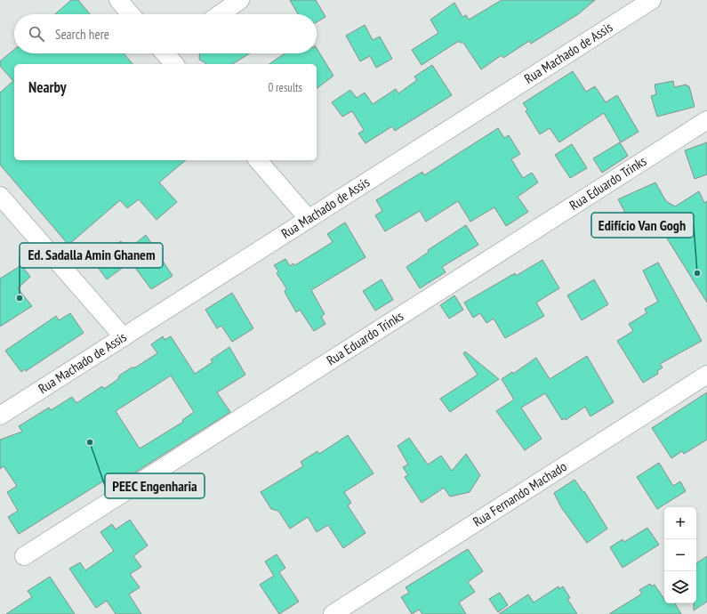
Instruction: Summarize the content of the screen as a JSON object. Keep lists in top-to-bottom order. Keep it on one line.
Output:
{"streets":{"street":["Rua Machado de Assis","Rua Eduardo Trinks","Rua Fernando Machado"]},"places":["Edifício Van Gogh","Ed. Sadalla Amin Ghanem","PEEC Engenharia"],"page":{"search":"Search here","heading":["Nearby","0 results"],"map_buttons":["+","−"]}}
